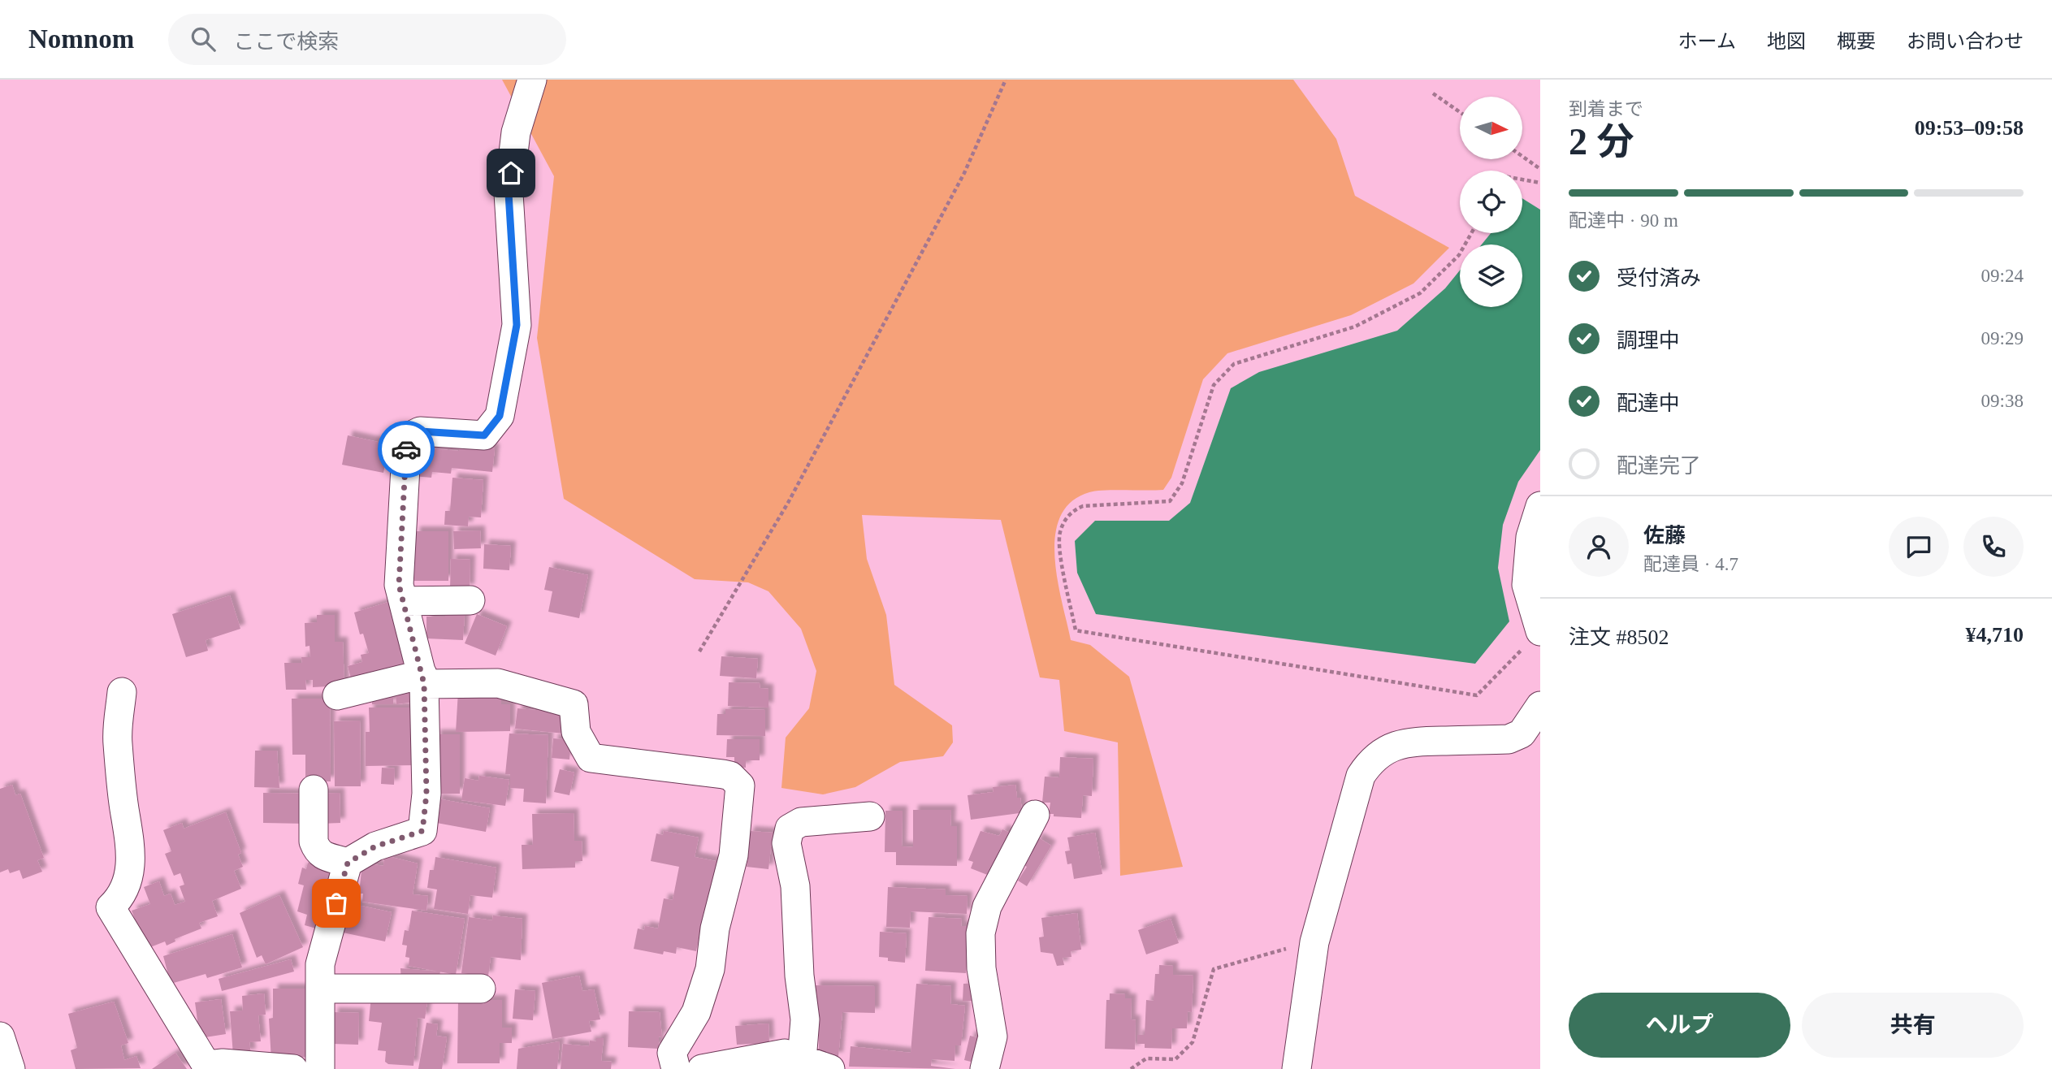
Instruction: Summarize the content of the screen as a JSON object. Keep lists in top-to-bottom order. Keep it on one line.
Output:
{"north":"right","page":{"header":"Nomnom","search":"ここで検索","nav":["ホーム","地図","概要","お問い合わせ"],"heading":["2 分","到着まで","09:53–09:58"],"panel":["佐藤","配達員 · 4.7","注文 #8502","¥4,710"],"bar":"配達中 · 90 m","list":[["受付済み","09:24"],["調理中","09:29"],["配達中","09:38"],"配達完了"],"buttons":["ヘルプ","共有"]}}
